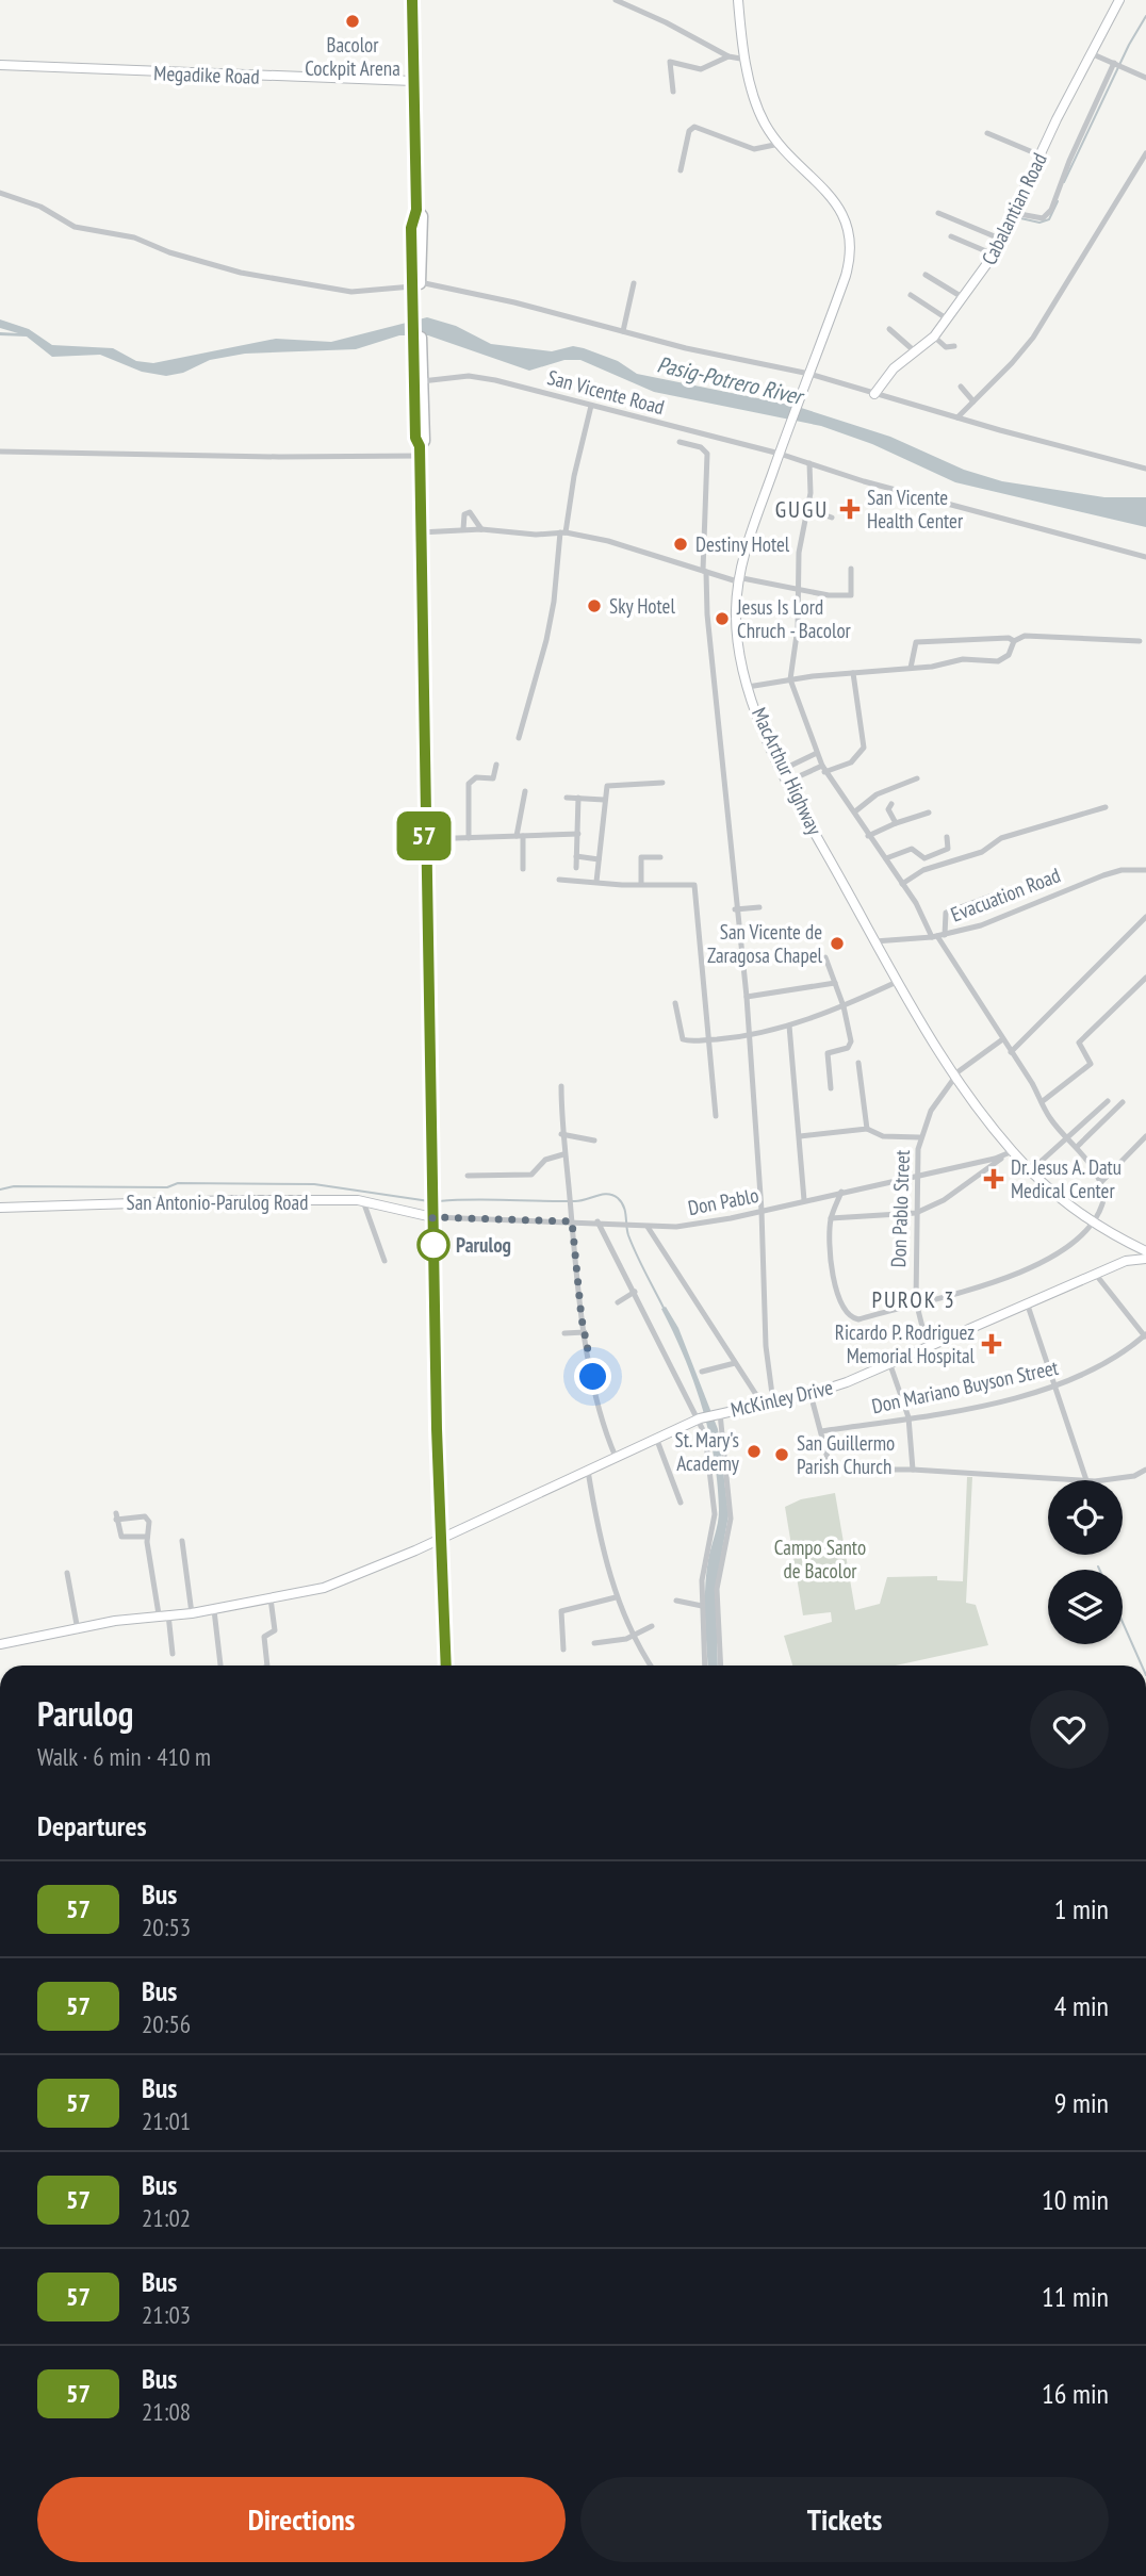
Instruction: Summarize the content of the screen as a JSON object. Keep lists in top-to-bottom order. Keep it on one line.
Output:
{"streets":{"main road":["Megadike Road","Cabalantian Road","MacArthur Highway","San Antonio-Parulog Road","McKinley Drive"],"street":["San Vicente Road","Evacuation Road","Don Pablo","Don Pablo Street","Don Mariano Buyson Street"]},"crossings":[["San Vicente Road","MacArthur Highway"],["MacArthur Highway","Evacuation Road"],["MacArthur Highway","Don Pablo"],["MacArthur Highway","Don Pablo Street"],["Don Pablo","San Antonio-Parulog Road"],["Don Pablo","Don Pablo Street"],["Don Pablo Street","McKinley Drive"]],"districts":["GUGU","PUROK 3"],"water":["Pasig-Potrero River"],"parks":["Campo Santo de Bacolor"],"places":{"other":["Bacolor Cockpit Arena","Destiny Hotel","Sky Hotel","Jesus Is Lord Chruch - Bacolor","San Vicente de Zaragosa Chapel","Parulog","St. Mary's Academy","San Guillermo Parish Church"],"health":["San Vicente Health Center","Dr. Jesus A. Datu Medical Center","Ricardo P. Rodriguez Memorial Hospital"]},"lines":["bus line 57"],"page":{"on_map":"57","heading":[["Parulog","Walk · 6 min · 410 m"],"Departures"],"list":[{"mark":"57","name":"Bus","note":"20:53","value":"1 min"},{"mark":"57","name":"Bus","note":"20:56","value":"4 min"},{"mark":"57","name":"Bus","note":"21:01","value":"9 min"},{"mark":"57","name":"Bus","note":"21:02","value":"10 min"},{"mark":"57","name":"Bus","note":"21:03","value":"11 min"},{"mark":"57","name":"Bus","note":"21:08","value":"16 min"}],"buttons":["Directions","Tickets"]}}
